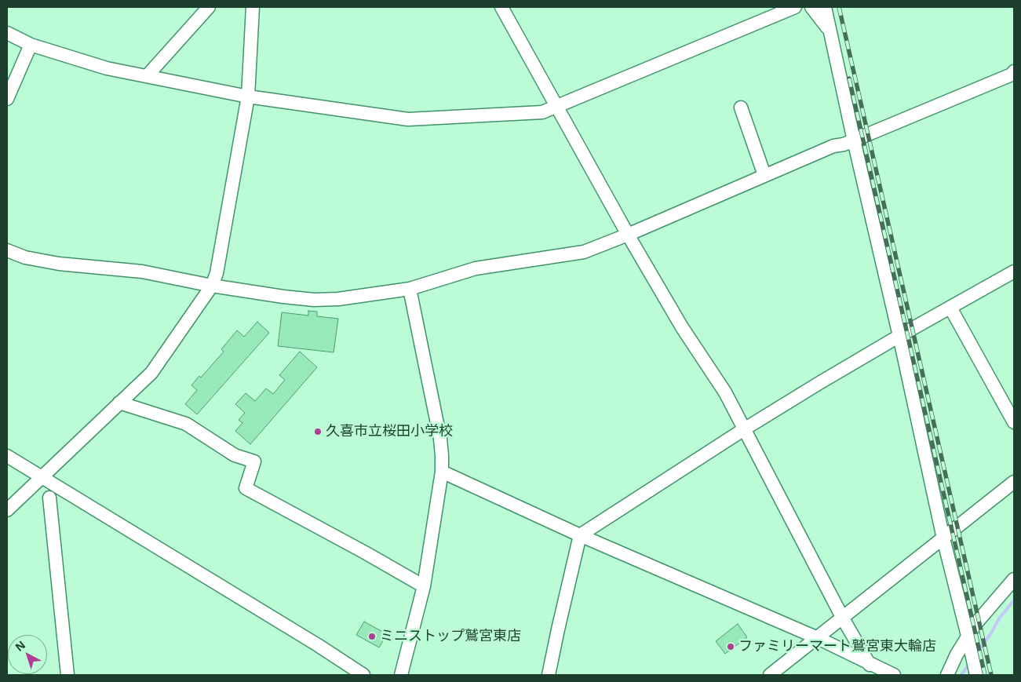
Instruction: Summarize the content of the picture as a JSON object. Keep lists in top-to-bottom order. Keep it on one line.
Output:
{"places":["久喜市立桜田小学校","ミニストップ鷲宮東店","ファミリーマート鷲宮東大輪店"],"north":"top left"}
